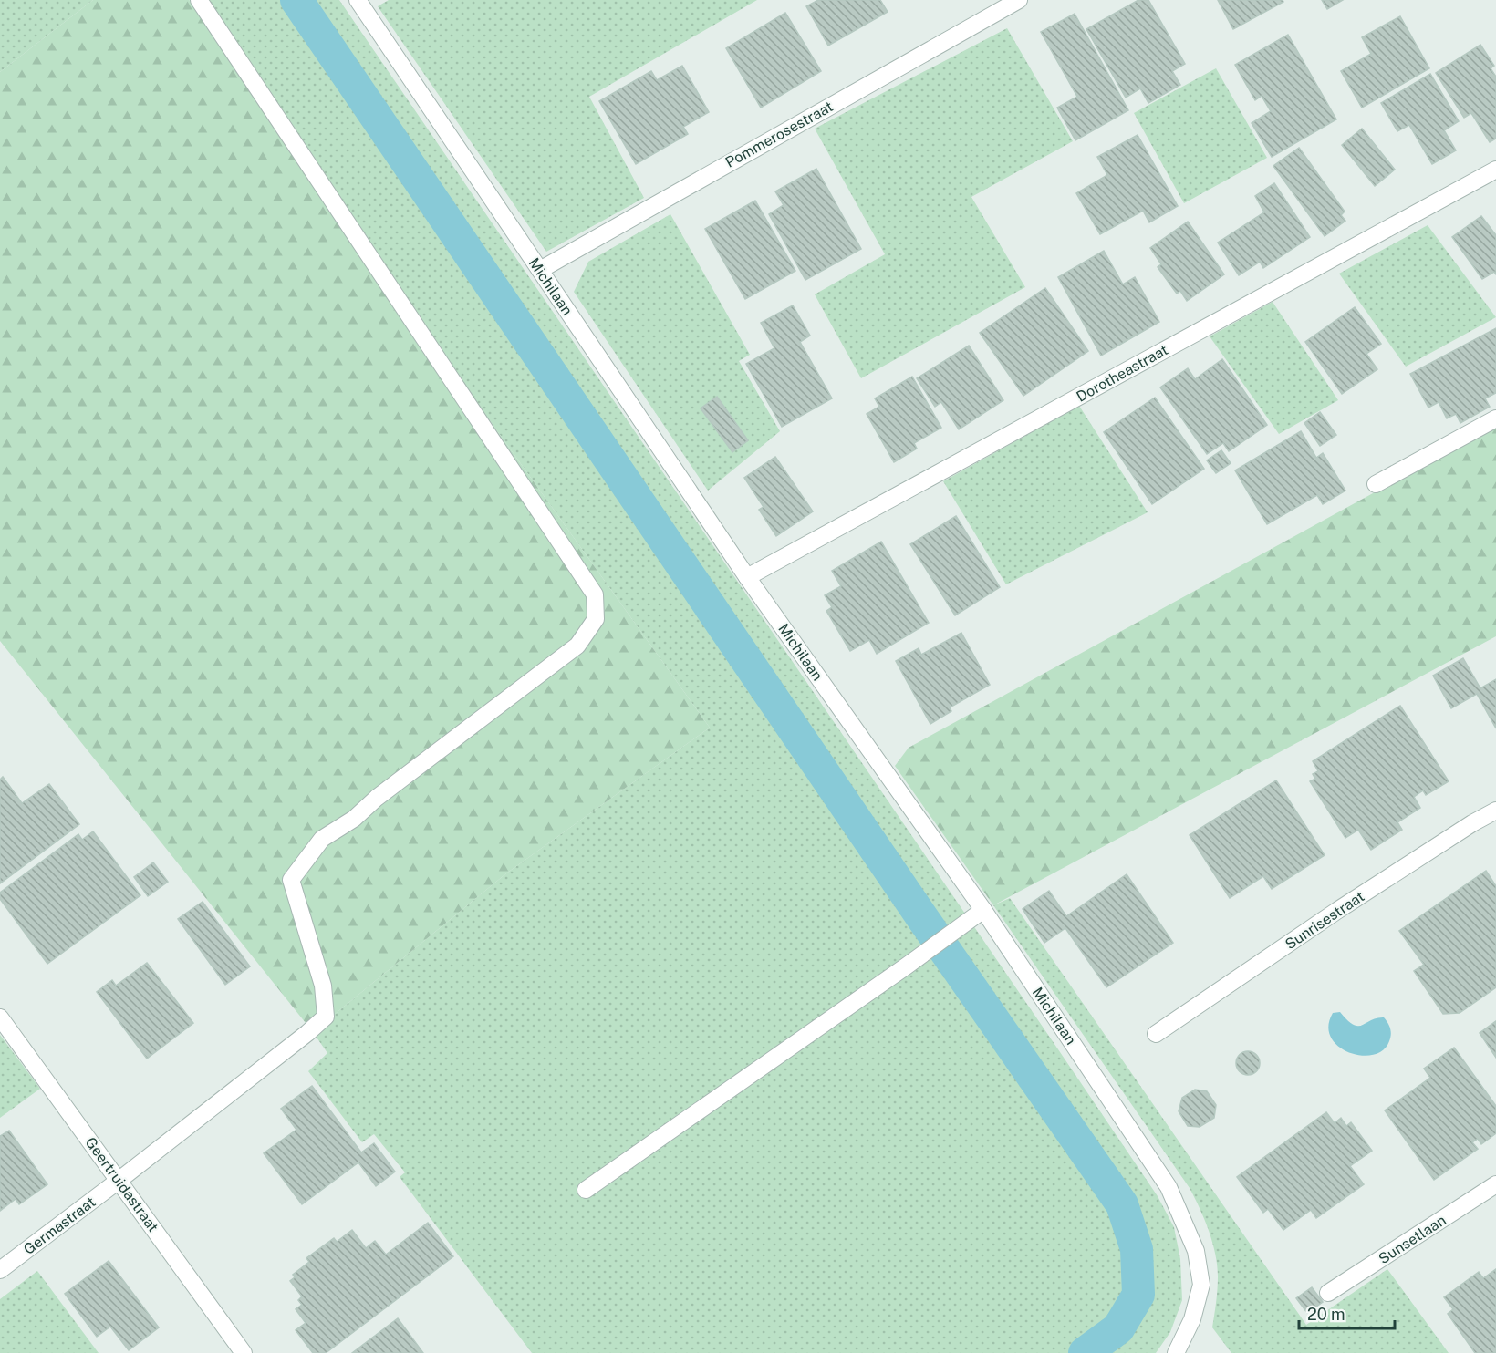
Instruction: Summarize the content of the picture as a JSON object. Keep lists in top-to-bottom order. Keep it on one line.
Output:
{"streets":{"street":["Pommerosestraat","Michilaan","Dorotheastraat","Sunrisestraat","Geertruidastraat","Germastraat","Sunsetlaan"]},"crossings":[["Pommerosestraat","Michilaan"],["Michilaan","Dorotheastraat"],["Geertruidastraat","Germastraat"]],"scale_bar":"20 m"}
